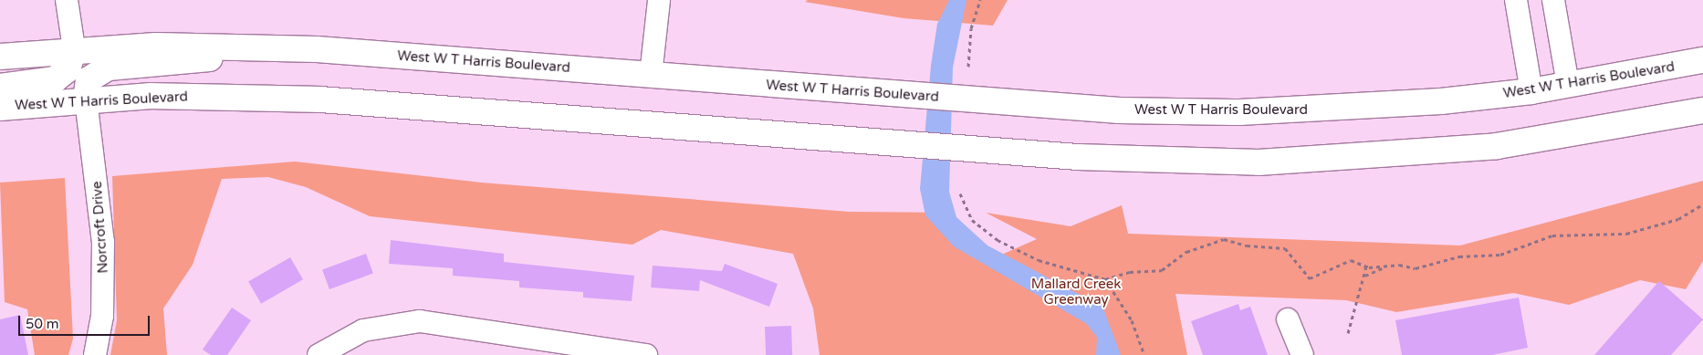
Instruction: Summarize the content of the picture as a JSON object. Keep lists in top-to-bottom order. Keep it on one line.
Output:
{"streets":{"main road":["West W T Harris Boulevard"],"street":["Norcroft Drive"]},"crossings":[["West W T Harris Boulevard","Norcroft Drive"]],"parks":["Mallard Creek Greenway"],"scale_bar":"50 m"}
